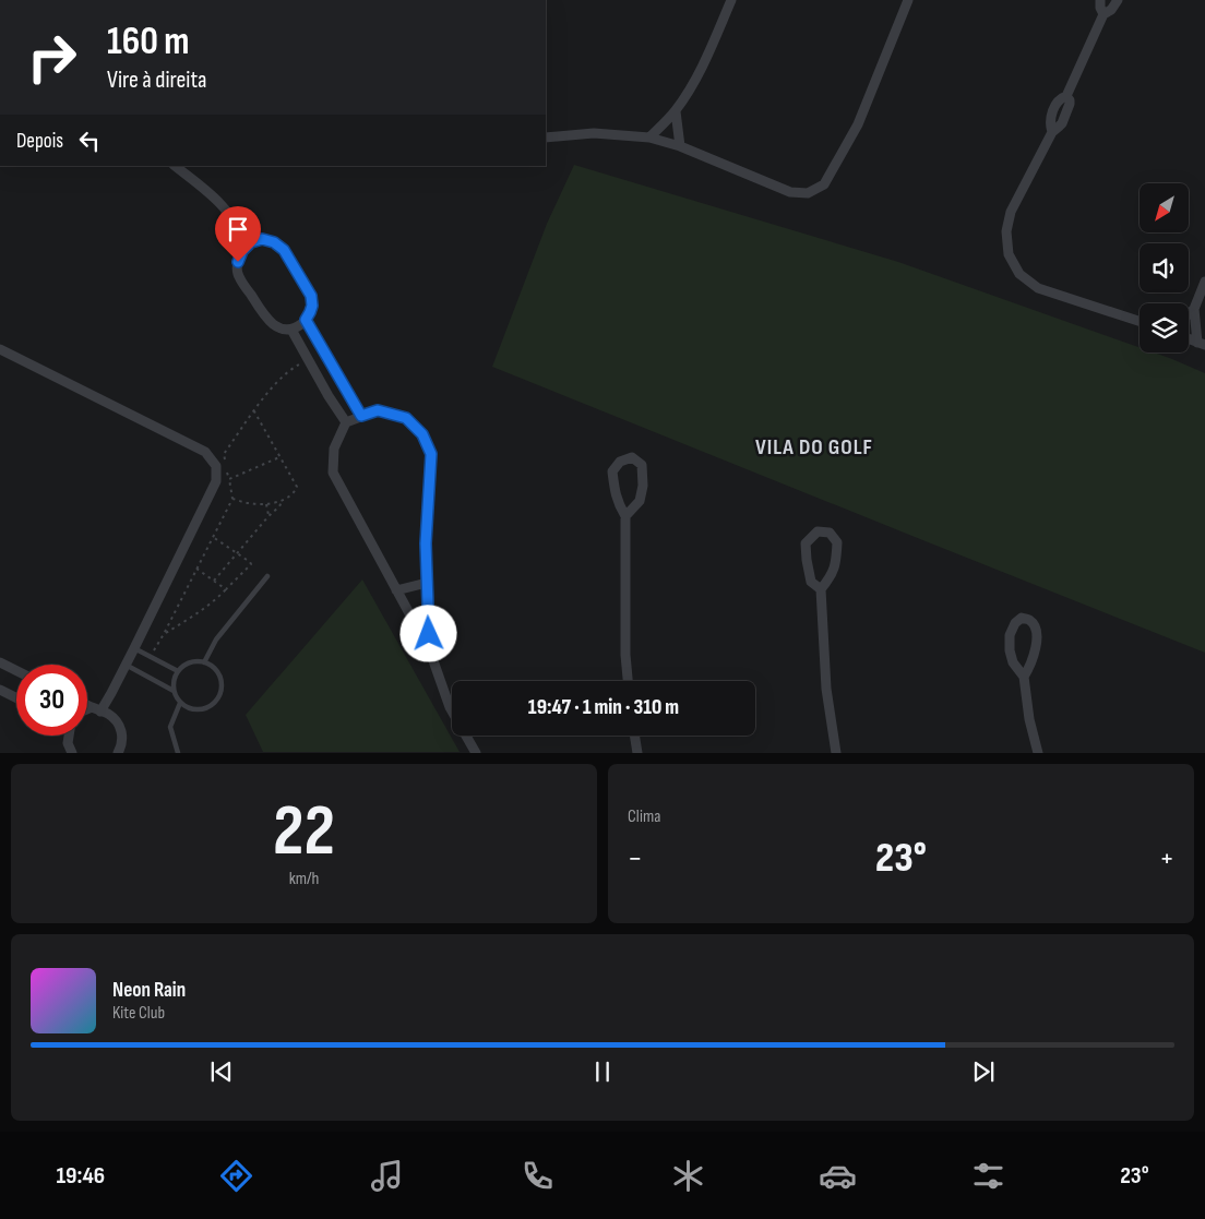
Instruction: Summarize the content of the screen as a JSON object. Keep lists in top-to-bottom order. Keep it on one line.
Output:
{"districts":["VILA DO GOLF"],"north":"bottom left","page":{"turn":["160 m","Vire à direita"],"then":"Depois","limit":"30","trip":"19:47 · 1 min · 310 m","tile":[["22","km/h"],"Clima"],"heat":["−","23°","+"],"song":["Neon Rain","Kite Club"],"tabs":["19:46","23°"]}}
